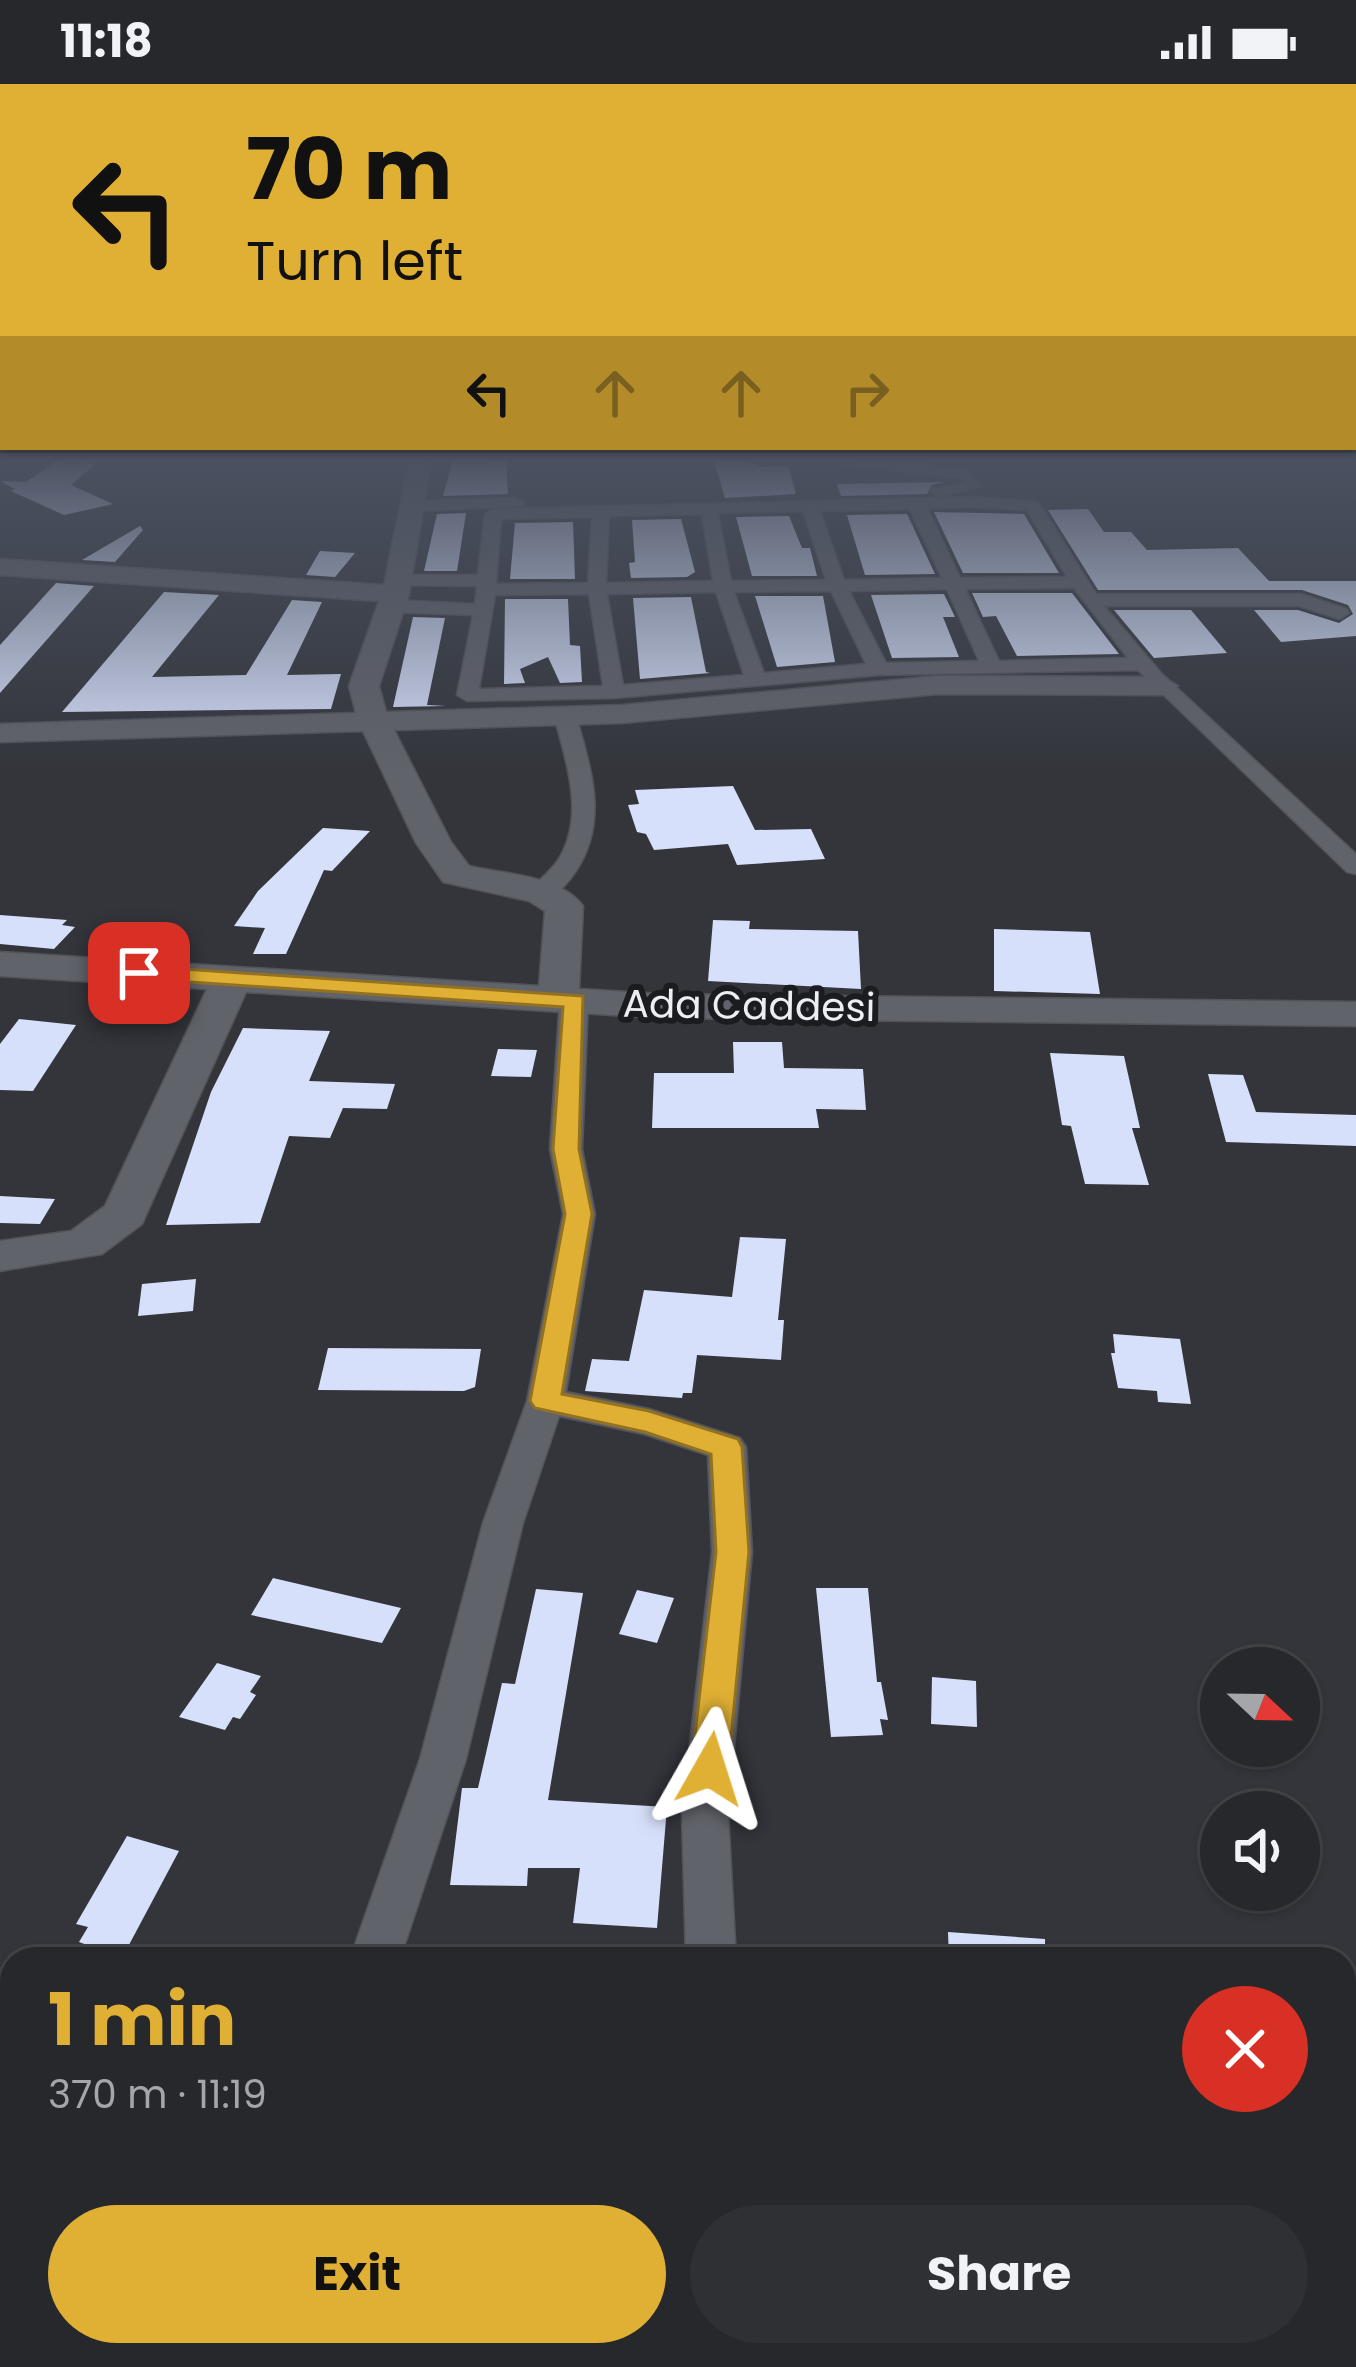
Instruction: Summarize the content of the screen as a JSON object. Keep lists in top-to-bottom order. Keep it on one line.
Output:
{"streets":{"main road":["Ada Caddesi"]},"north":"right","page":{"status":"11:18","turn":["70 m","Turn left"],"heading":["1 min","370 m · 11:19"],"buttons":["Exit","Share"]}}
